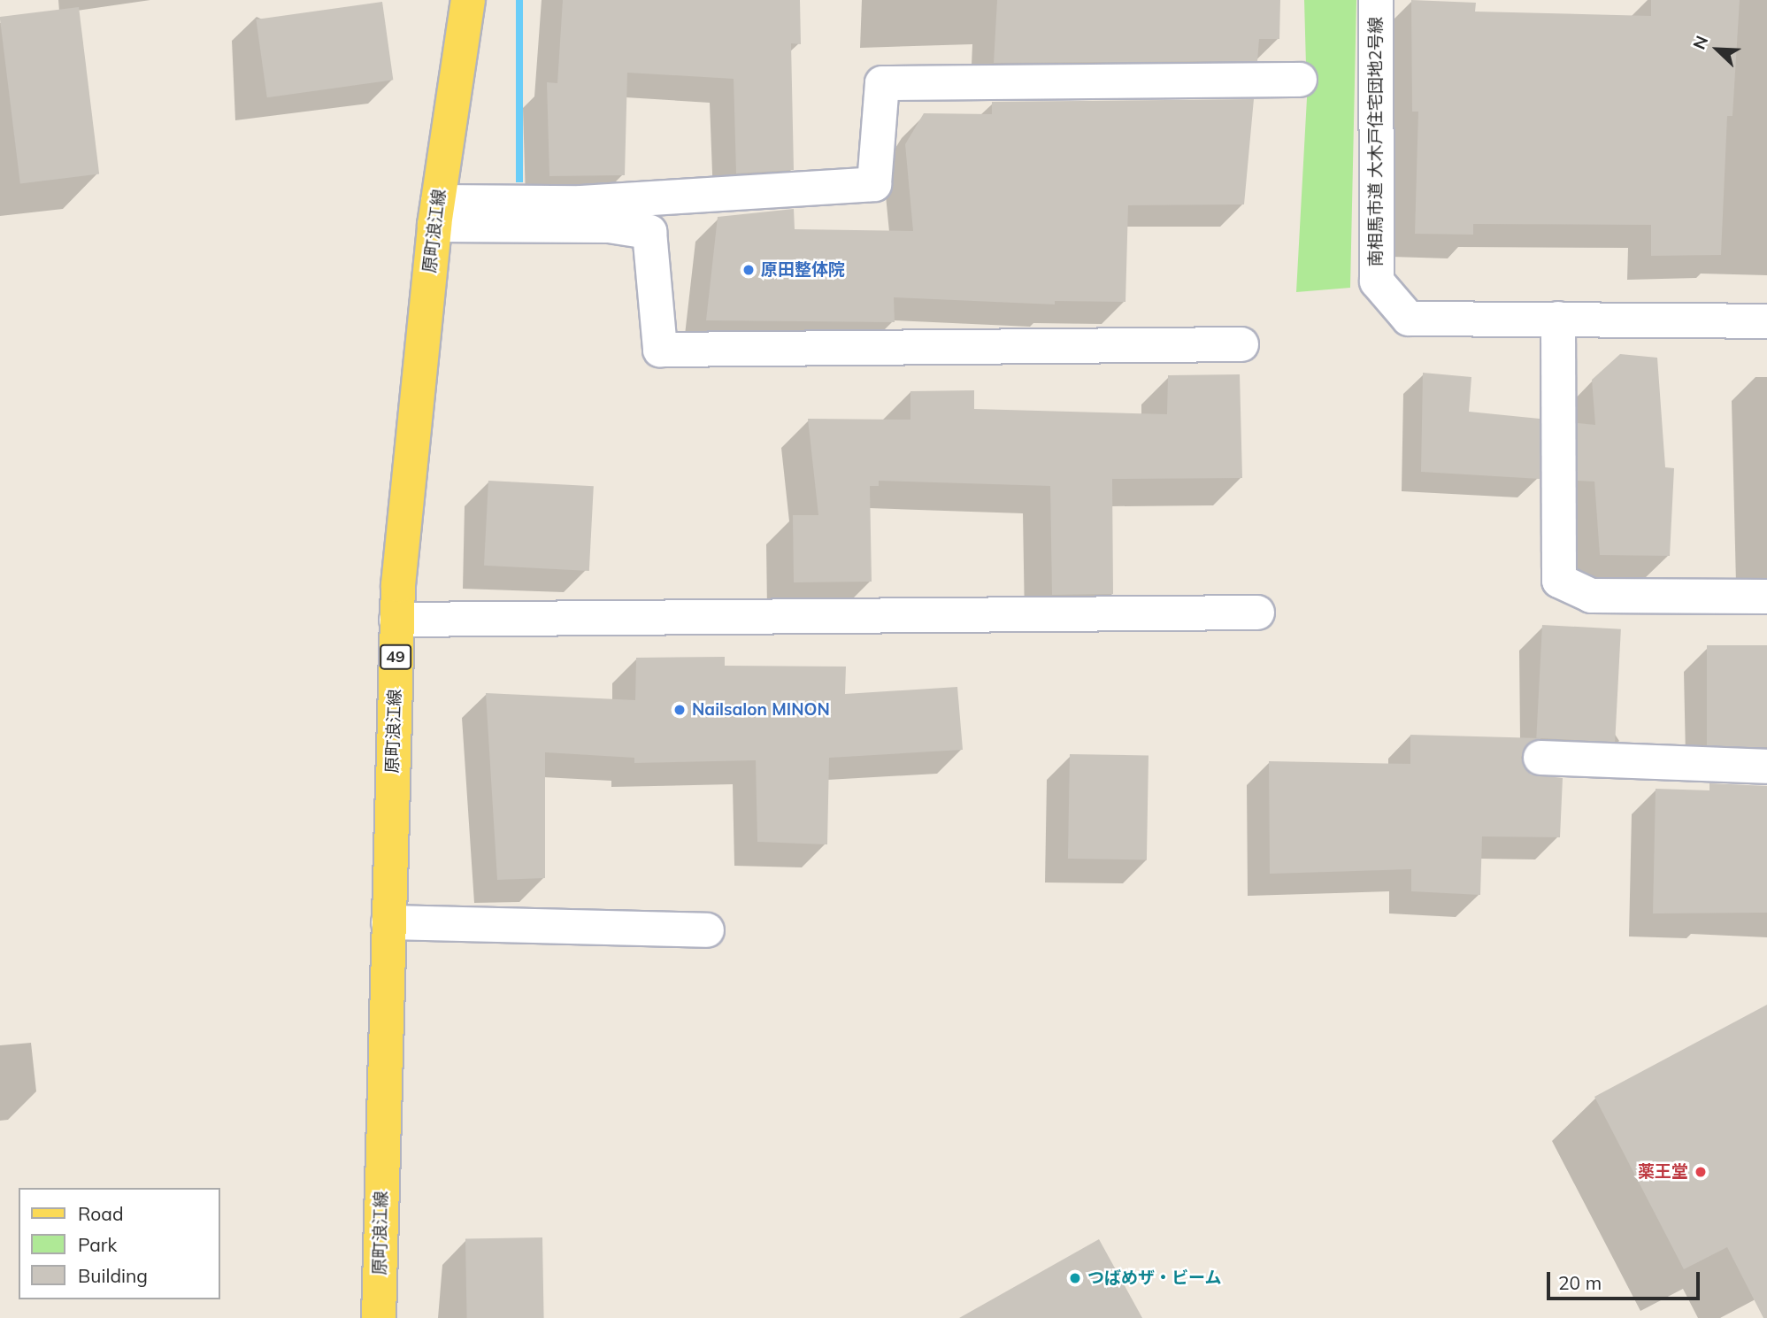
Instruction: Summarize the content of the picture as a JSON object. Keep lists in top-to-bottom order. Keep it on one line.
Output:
{"streets":{"main road":["原町浪江線","49"],"street":["南相馬市道 大木戸住宅団地2号線"]},"places":["原田整体院","Nailsalon MINON","薬王堂","つばめザ・ビーム"],"legend":["Road","Park","Building"],"scale_bar":"20 m","north":"top left"}
